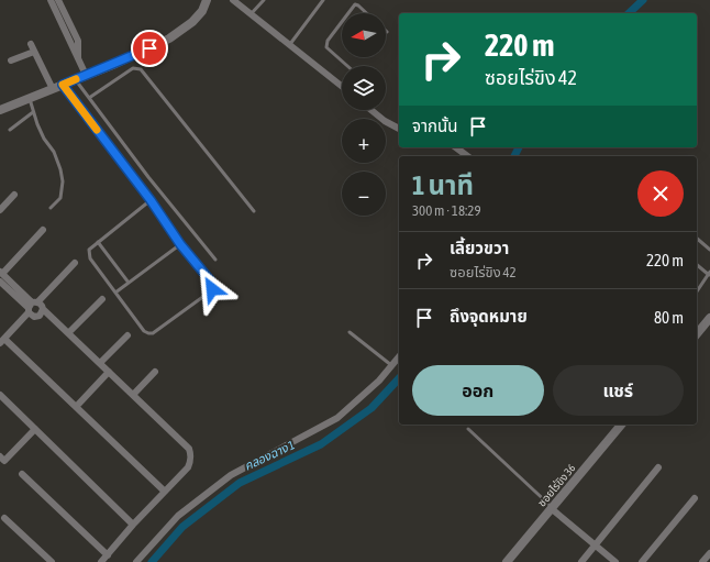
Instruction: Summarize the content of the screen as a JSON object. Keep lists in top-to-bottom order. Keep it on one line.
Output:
{"streets":{"street":["ซอยไร่ขิง 36"]},"water":["คลองฉาง 1"],"north":"left","page":{"map_buttons":["+","−"],"turn":["220 m","ซอยไร่ขิง 42"],"then":"จากนั้น","heading":["1 นาที","300 m · 18:29"],"list":[{"name":"เลี้ยวขวา","note":"ซอยไร่ขิง 42","value":"220 m"},{"name":"ถึงจุดหมาย","value":"80 m"}],"buttons":["ออก","แชร์"]}}
